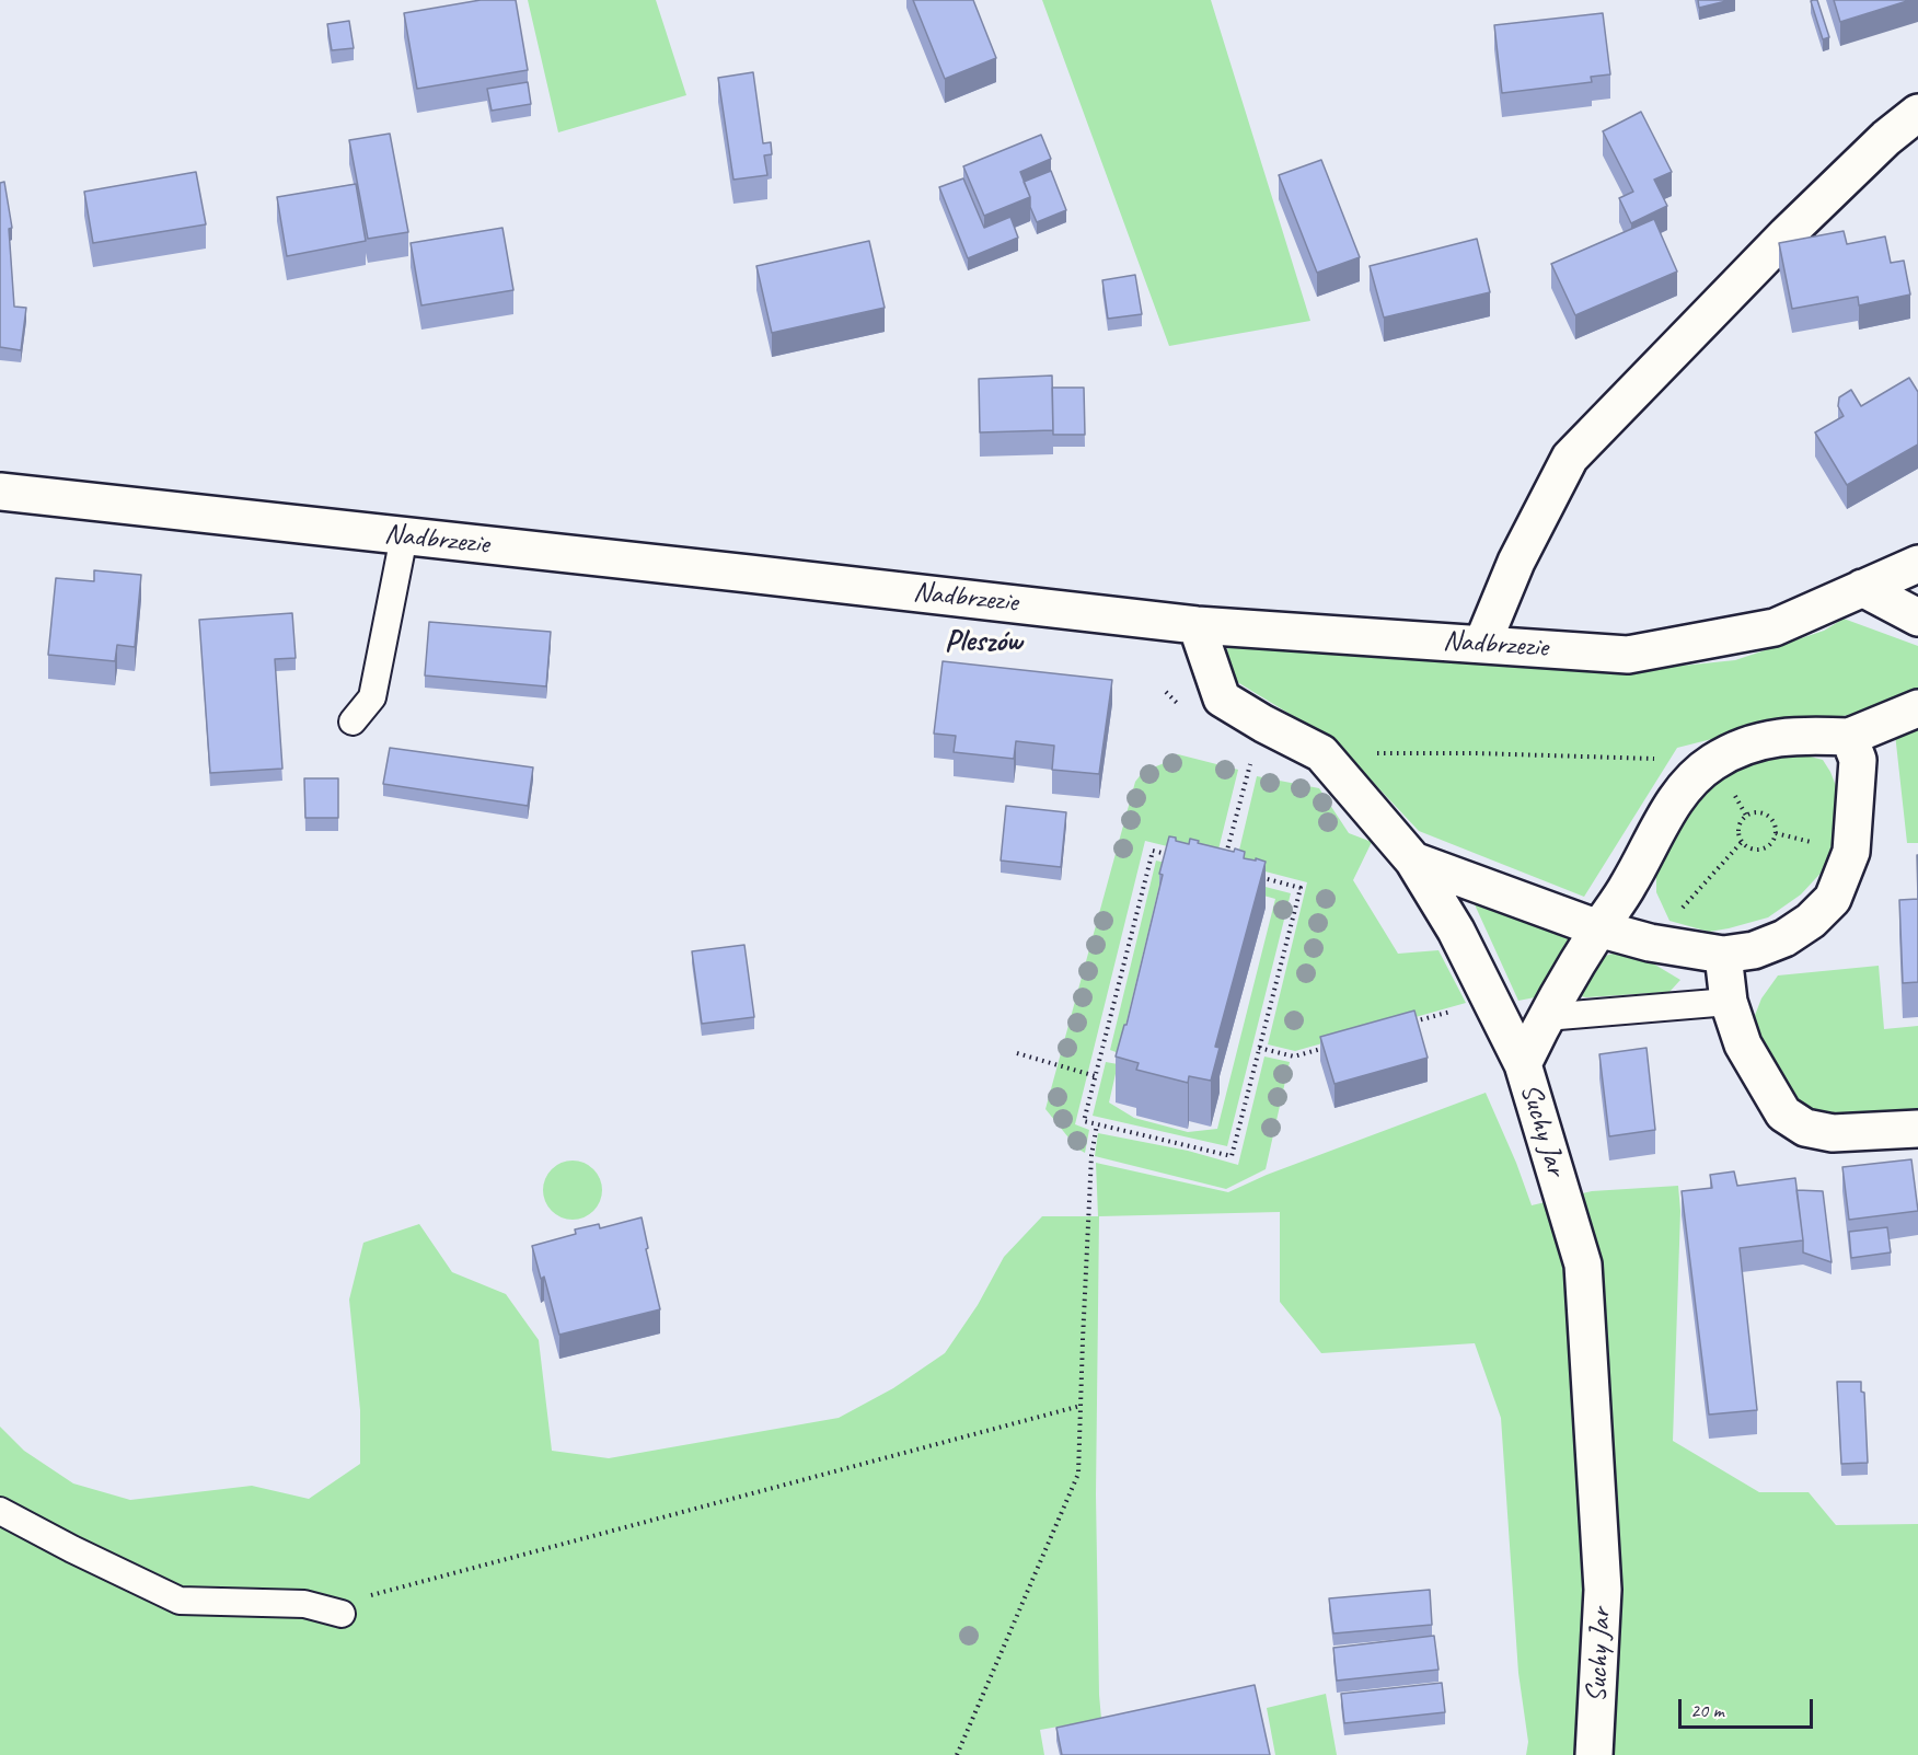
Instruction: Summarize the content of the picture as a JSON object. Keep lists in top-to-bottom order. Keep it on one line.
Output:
{"streets":{"street":["Nadbrzezie","Suchy Jar"]},"crossings":[["Nadbrzezie","Suchy Jar"]],"districts":["Pleszów"],"scale_bar":"20 m"}
